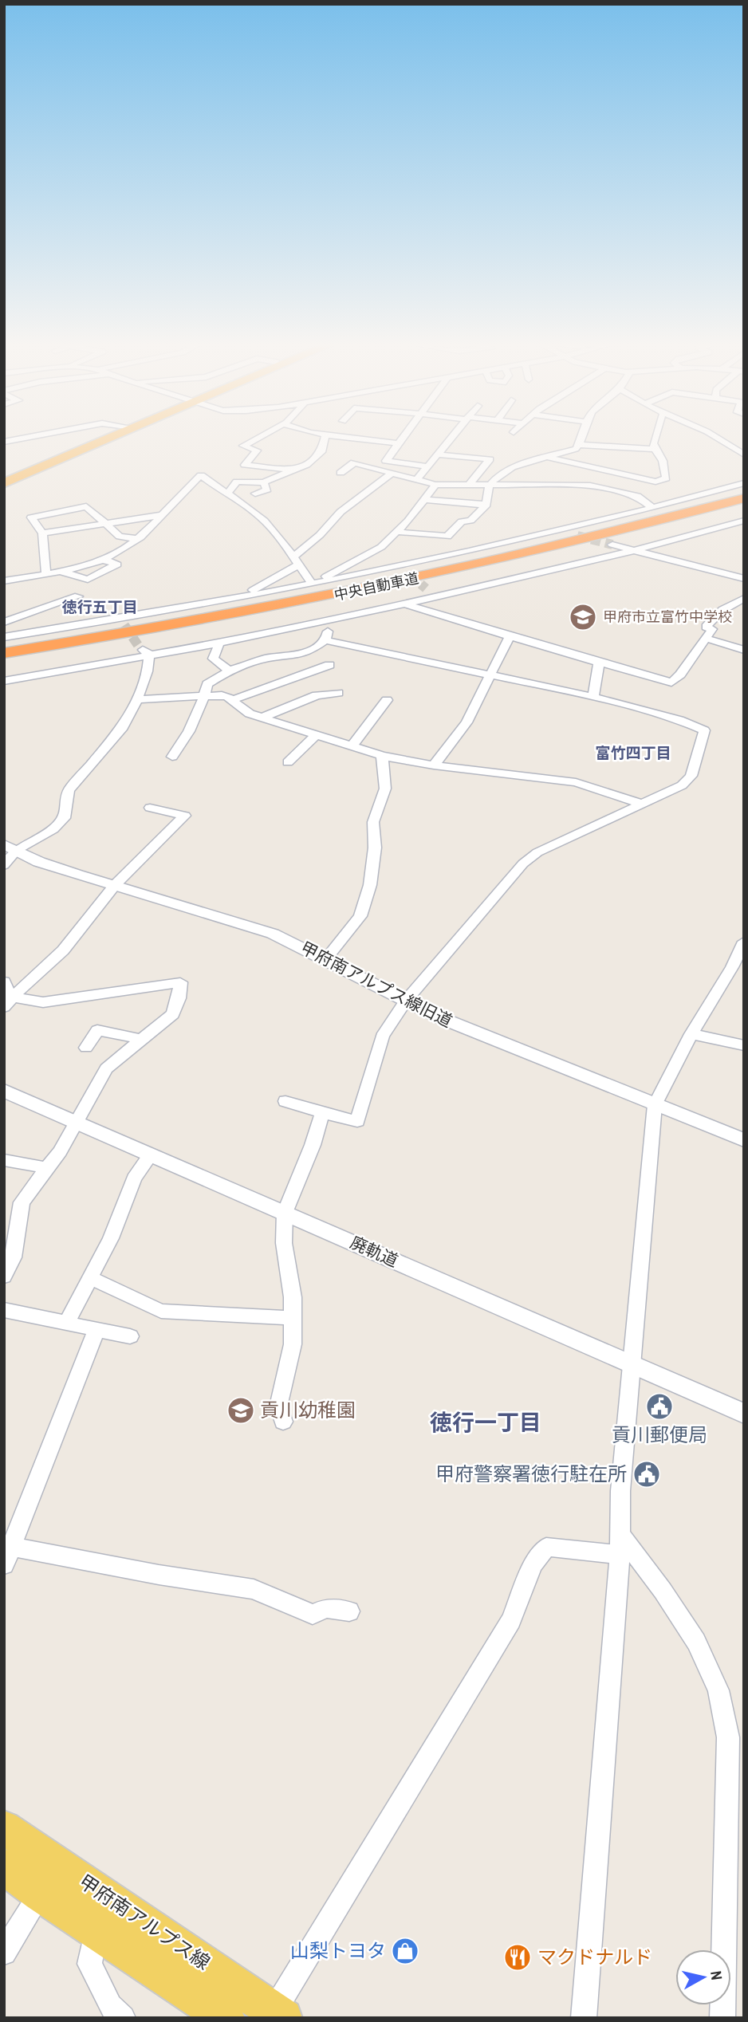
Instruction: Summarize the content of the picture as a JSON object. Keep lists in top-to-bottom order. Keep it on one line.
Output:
{"streets":{"highway":["中央自動車道"],"main road":["甲府南アルプス線"],"street":["甲府南アルプス線旧道","廃軌道"]},"districts":["徳行五丁目","富竹四丁目","徳行一丁目"],"places":{"school or university":["甲府市立富竹中学校","貢川幼稚園"],"public building":["貢川郵便局","甲府警察署徳行駐在所"],"shop":["山梨トヨタ"],"restaurant":["マクドナルド"]},"north":"right"}
